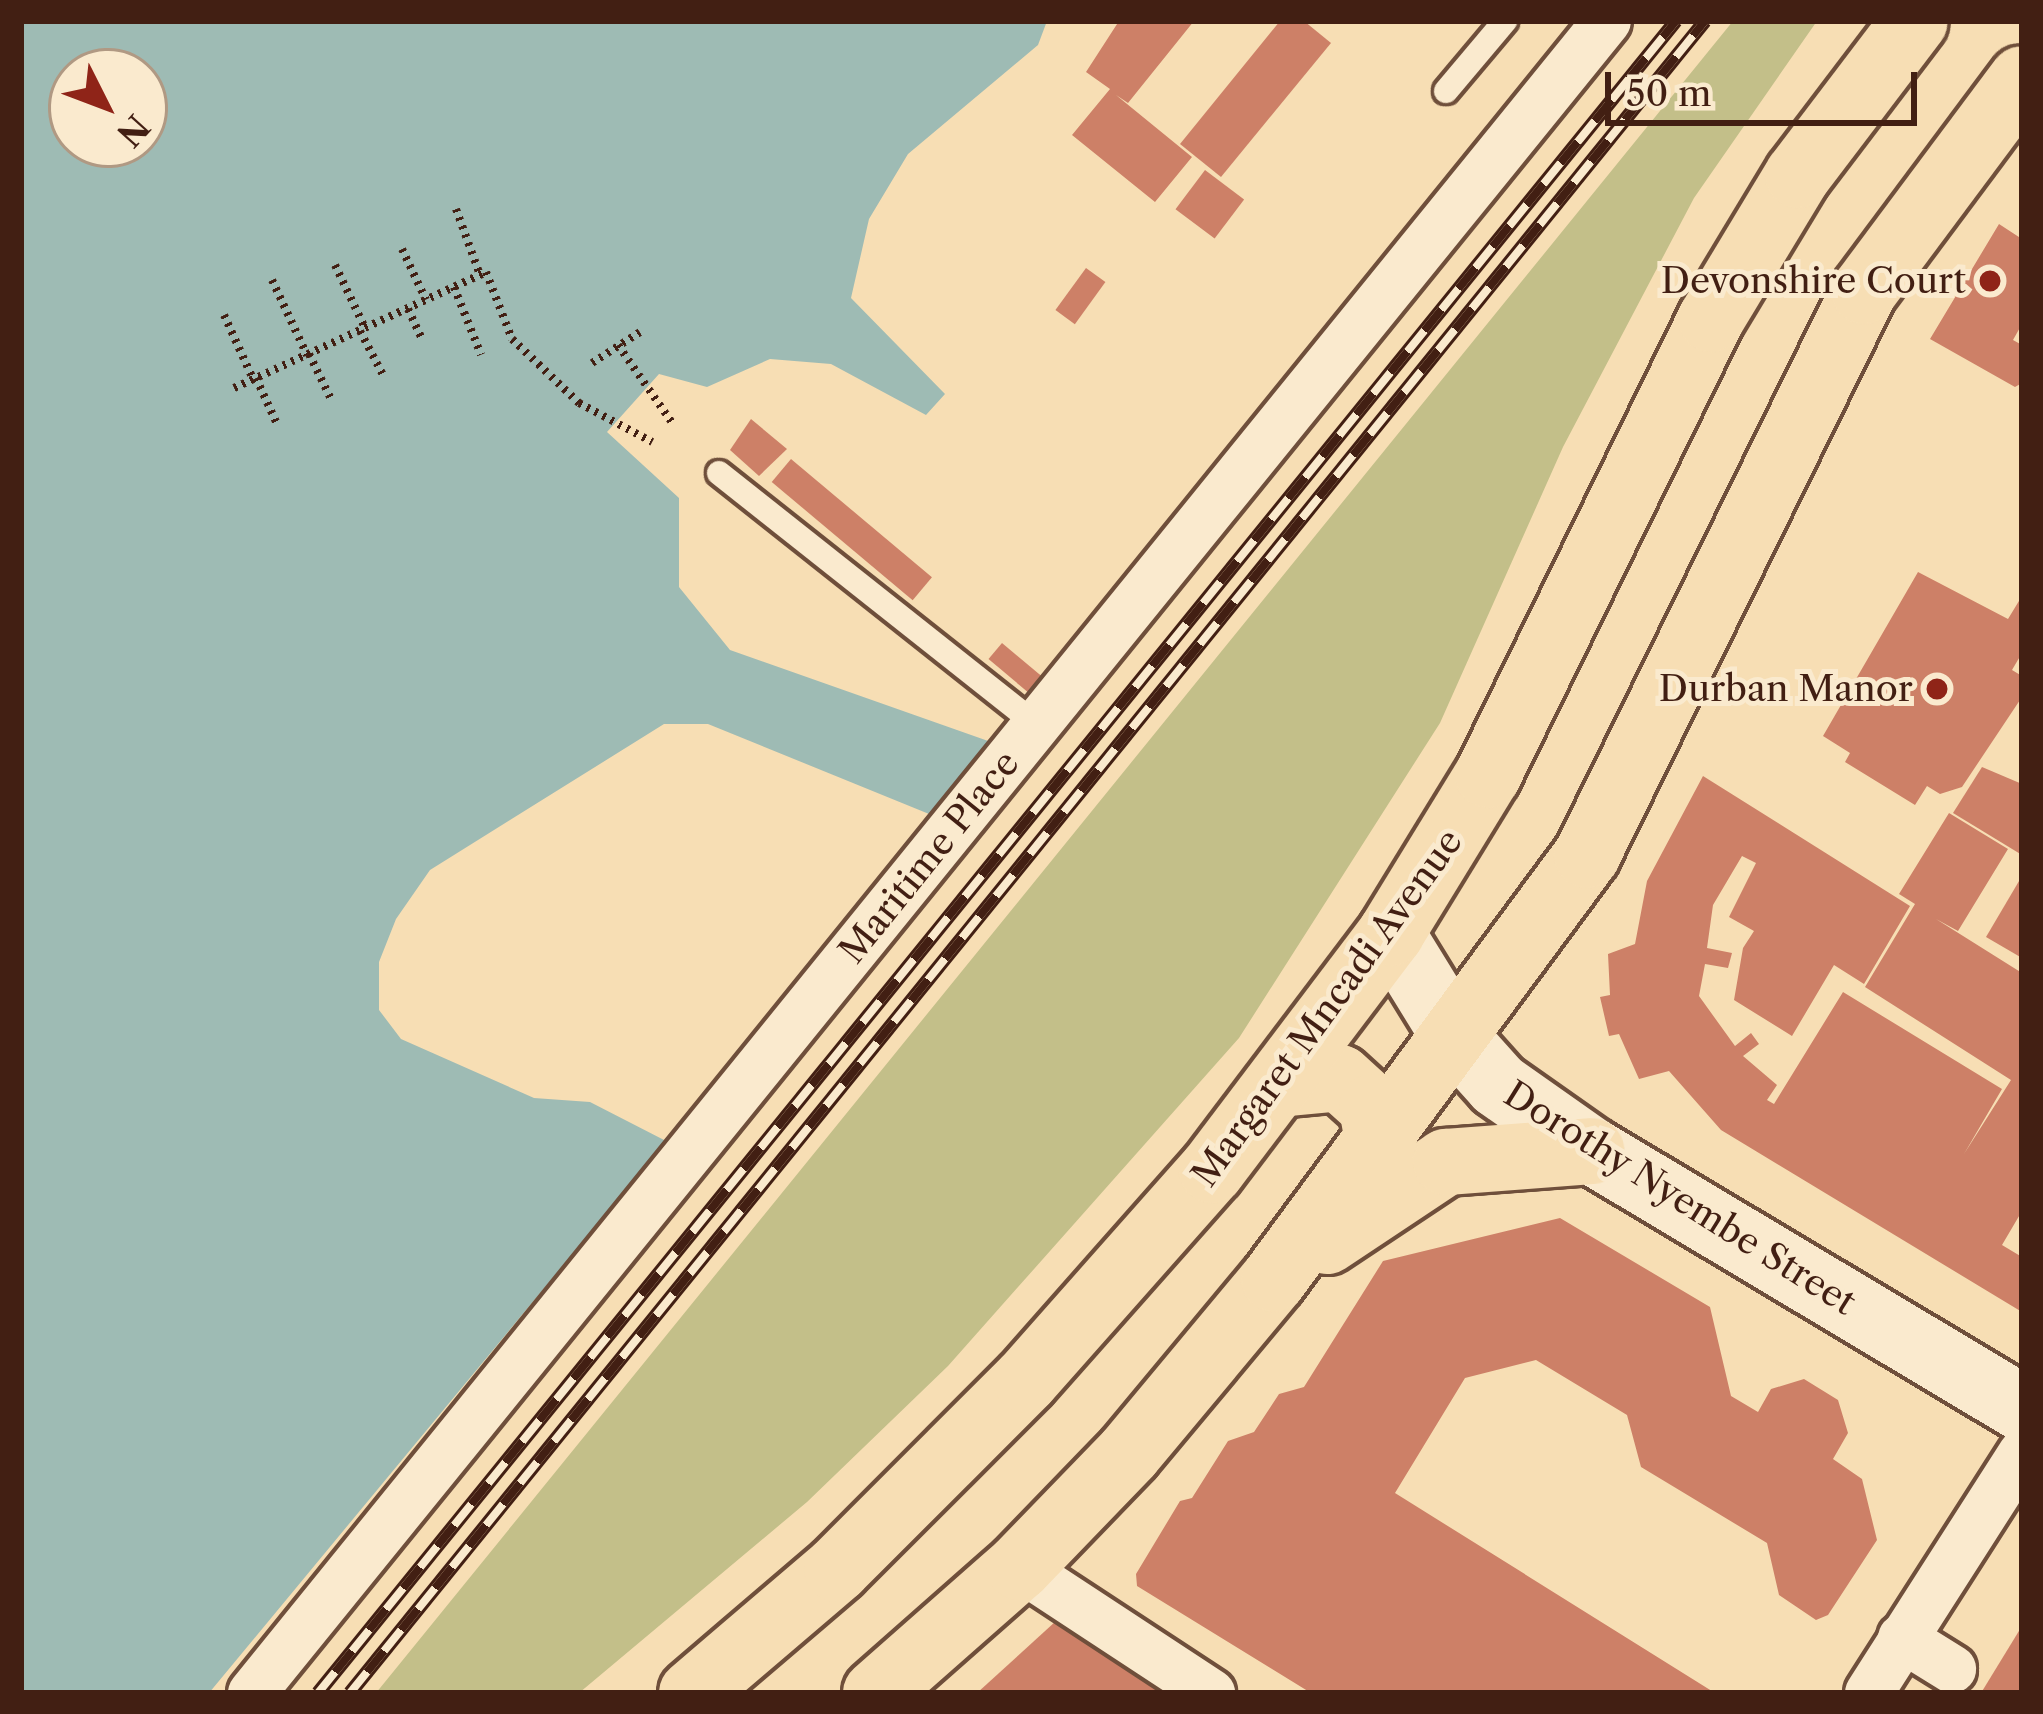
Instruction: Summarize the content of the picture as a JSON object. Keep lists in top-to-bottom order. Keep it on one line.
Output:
{"streets":{"main road":["Margaret Mncadi Avenue","Dorothy Nyembe Street"],"street":["Maritime Place"]},"crossings":[["Margaret Mncadi Avenue","Dorothy Nyembe Street"]],"places":["Devonshire Court","Durban Manor"],"scale_bar":"50 m","north":"bottom right"}
